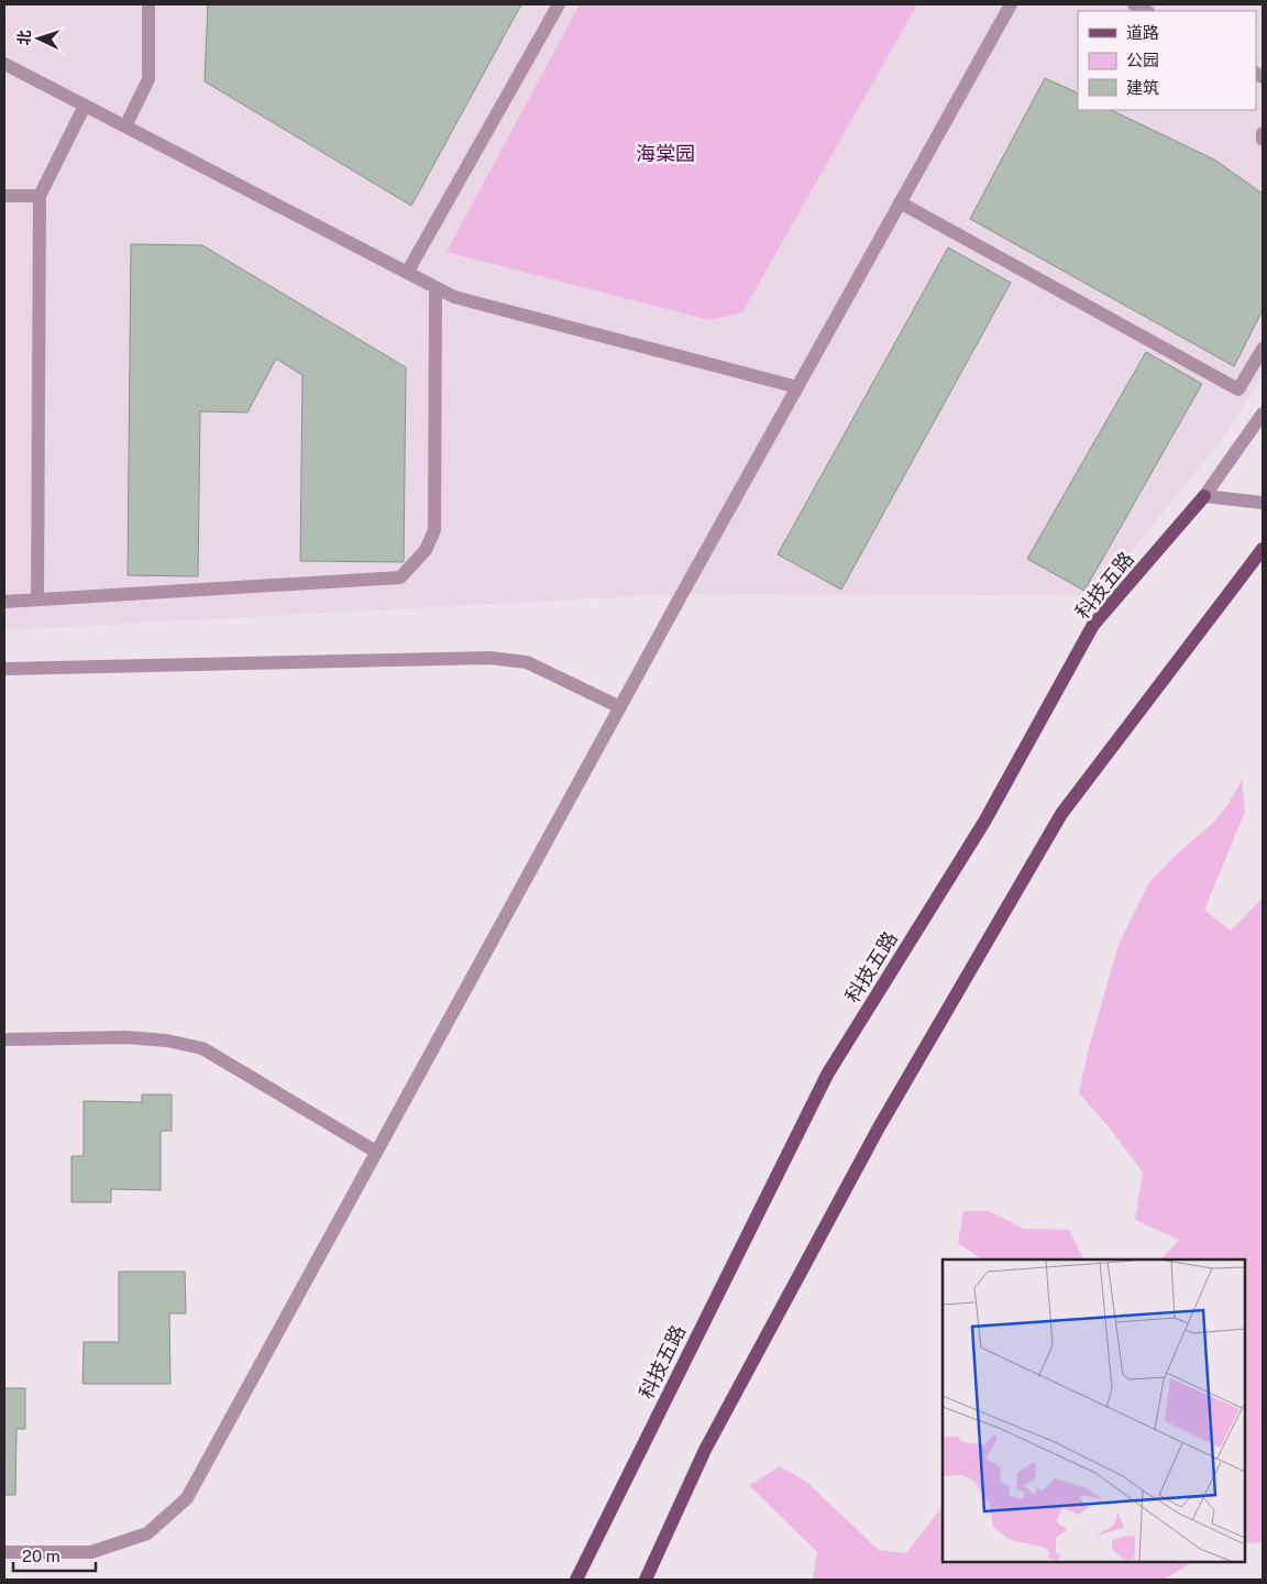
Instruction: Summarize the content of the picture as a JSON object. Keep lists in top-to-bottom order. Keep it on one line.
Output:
{"streets":{"main road":["科技五路"]},"parks":["海棠园"],"legend":["道路","公园","建筑"],"scale_bar":"20 m","north":"left"}
